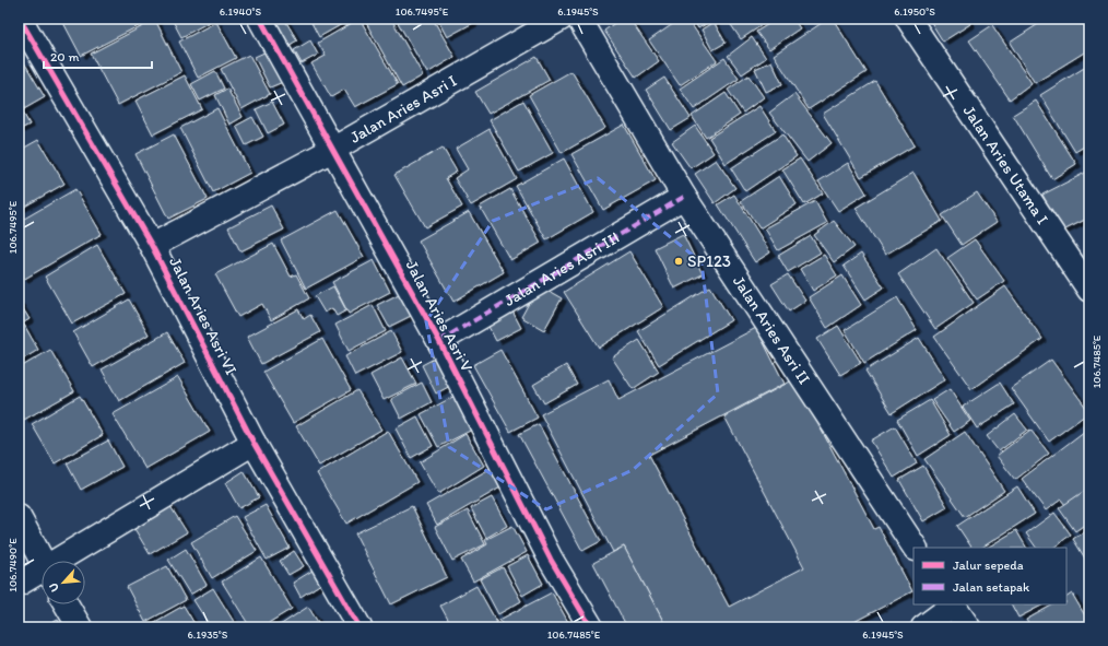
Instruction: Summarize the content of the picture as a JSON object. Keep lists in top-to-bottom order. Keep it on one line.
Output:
{"streets":{"street":["Jalan Aries Asri I","Jalan Aries Utama I","Jalan Aries Asri III","Jalan Aries Asri VI","Jalan Aries Asri V","Jalan Aries Asri II"]},"crossings":[["Jalan Aries Asri I","Jalan Aries Asri VI"],["Jalan Aries Asri I","Jalan Aries Asri V"],["Jalan Aries Asri III","Jalan Aries Asri V"],["Jalan Aries Asri III","Jalan Aries Asri II"]],"places":["SP123"],"legend":["Jalur sepeda","Jalan setapak"],"scale_bar":"20 m","north":"bottom left","coordinates":["6.1940°S","106.7495°E","6.1945°S","6.1950°S","106.7485°E","106.7490°E","6.1935°S"]}
